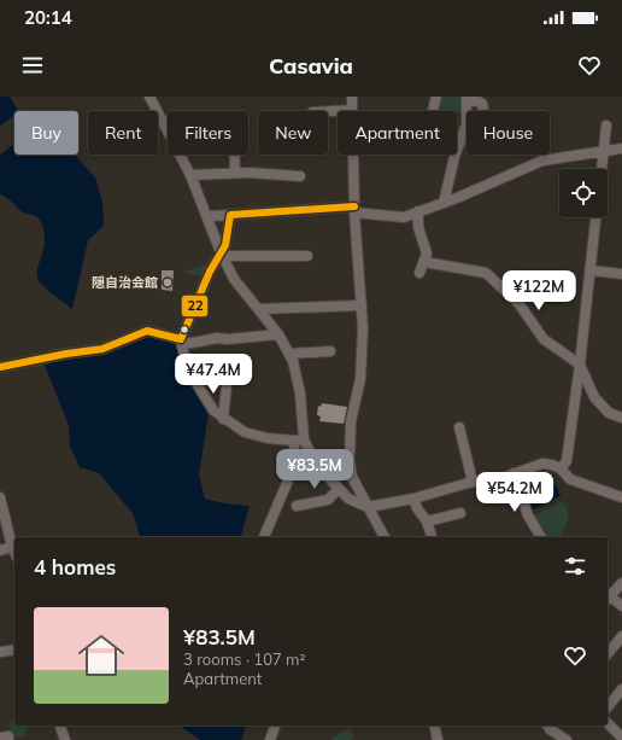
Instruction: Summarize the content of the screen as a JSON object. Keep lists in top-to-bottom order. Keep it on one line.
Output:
{"places":["隠自治会館"],"lines":["transit line 22"],"page":{"status":"20:14","header":"Casavia","chip":["Buy","Rent","Filters","New","Apartment","House"],"price":["¥122M","¥47.4M","¥83.5M","¥54.2M"],"heading":"4 homes","list":[{"name":"¥83.5M","note":"3 rooms · 107 m² · Apartment"}]}}
